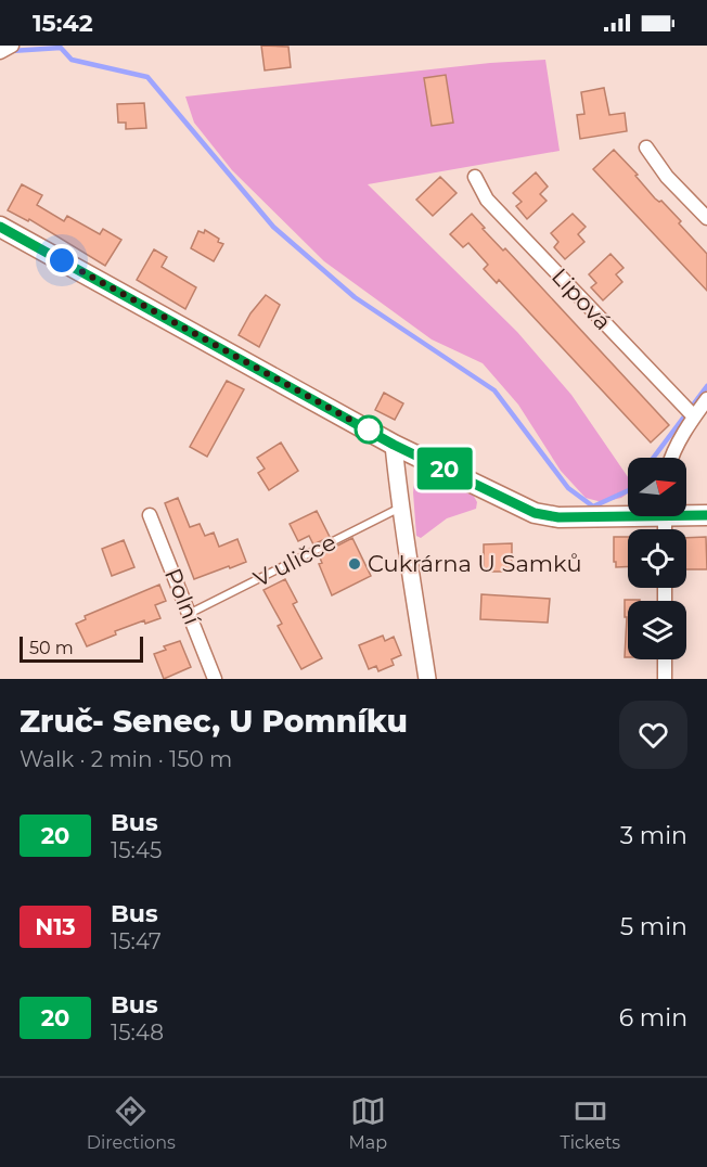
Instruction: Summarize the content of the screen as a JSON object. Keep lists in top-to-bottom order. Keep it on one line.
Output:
{"streets":{"street":["Lipová","Polní"],"lane":["V uličce"]},"crossings":[["V uličce","Polní"]],"places":["Cukrárna U Samků"],"lines":["bus line 20"],"scale_bar":"50 m","north":"right","page":{"status":"15:42","on_map":"20","scale":"50 m","heading":["Zruč- Senec, U Pomníku","Walk · 2 min · 150 m"],"list":[{"mark":"20","name":"Bus","note":"15:45","value":"3 min"},{"mark":"N13","name":"Bus","note":"15:47","value":"5 min"},{"mark":"20","name":"Bus","note":"15:48","value":"6 min"}],"tabs":["Directions","Map","Tickets"]}}
